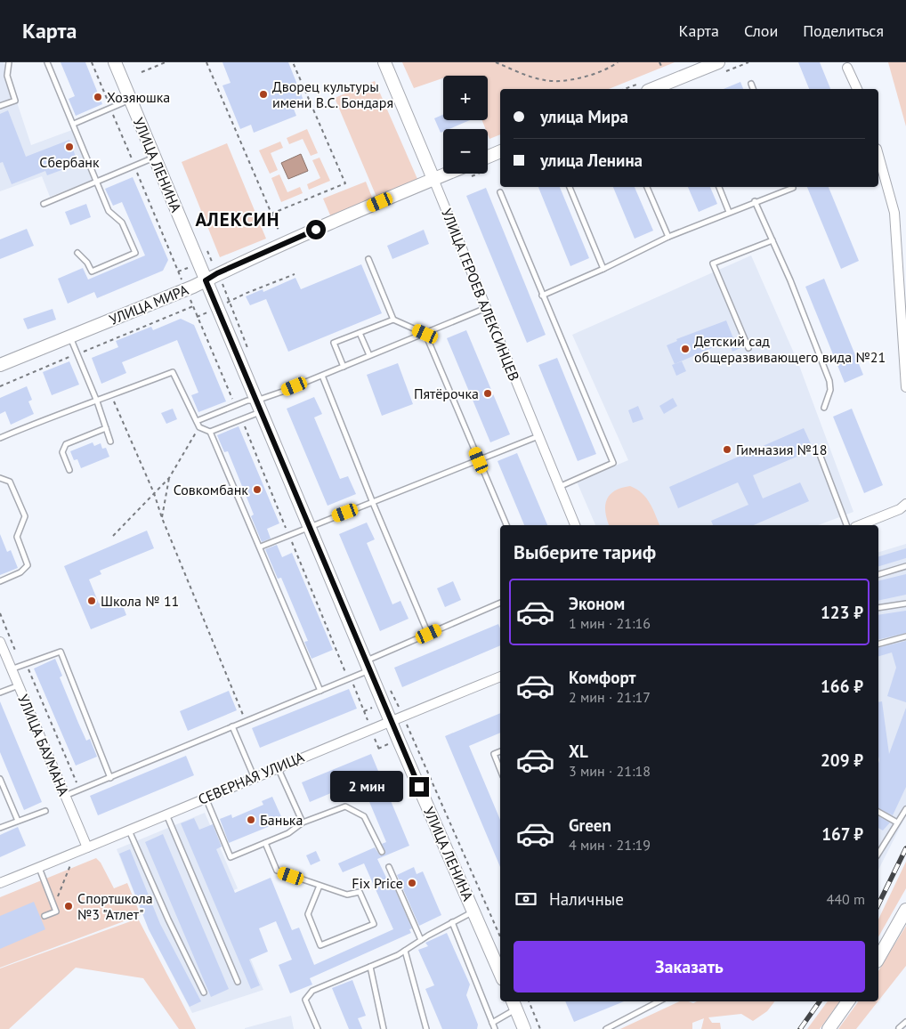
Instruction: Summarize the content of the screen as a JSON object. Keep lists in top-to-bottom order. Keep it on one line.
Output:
{"streets":{"street":["УЛИЦА ЛЕНИНА","УЛИЦА ГЕРОЕВ АЛЕКСИНЦЕВ","УЛИЦА МИРА","УЛИЦА БАУМАНА","СЕВЕРНАЯ УЛИЦА"]},"crossings":[["УЛИЦА ЛЕНИНА","УЛИЦА МИРА"],["УЛИЦА ЛЕНИНА","СЕВЕРНАЯ УЛИЦА"],["УЛИЦА ГЕРОЕВ АЛЕКСИНЦЕВ","УЛИЦА МИРА"],["УЛИЦА БАУМАНА","СЕВЕРНАЯ УЛИЦА"]],"districts":["АЛЕКСИН"],"places":["Дворец культуры имени В.С. Бондаря","Хозяюшка","Сбербанк","Детский сад общеразвивающего вида №21","Пятёрочка","Гимназия №18","Совкомбанк","Школа № 11","Банька","Fix Price","Спортшкола №3 \"Атлет\""],"page":{"header":"Карта","nav":["Карта","Слои","Поделиться"],"map_buttons":["+","−"],"banner":["улица Мира","улица Ленина"],"heading":"Выберите тариф","list":[{"name":"Эконом","note":"1 мин · 21:16","value":"123 ₽"},{"name":"Комфорт","note":"2 мин · 21:17","value":"166 ₽"},{"name":"XL","note":"3 мин · 21:18","value":"209 ₽"},{"name":"Green","note":"4 мин · 21:19","value":"167 ₽"}],"bubble":"2 мин","pay":["Наличные","440 m"],"buttons":"Заказать"}}
